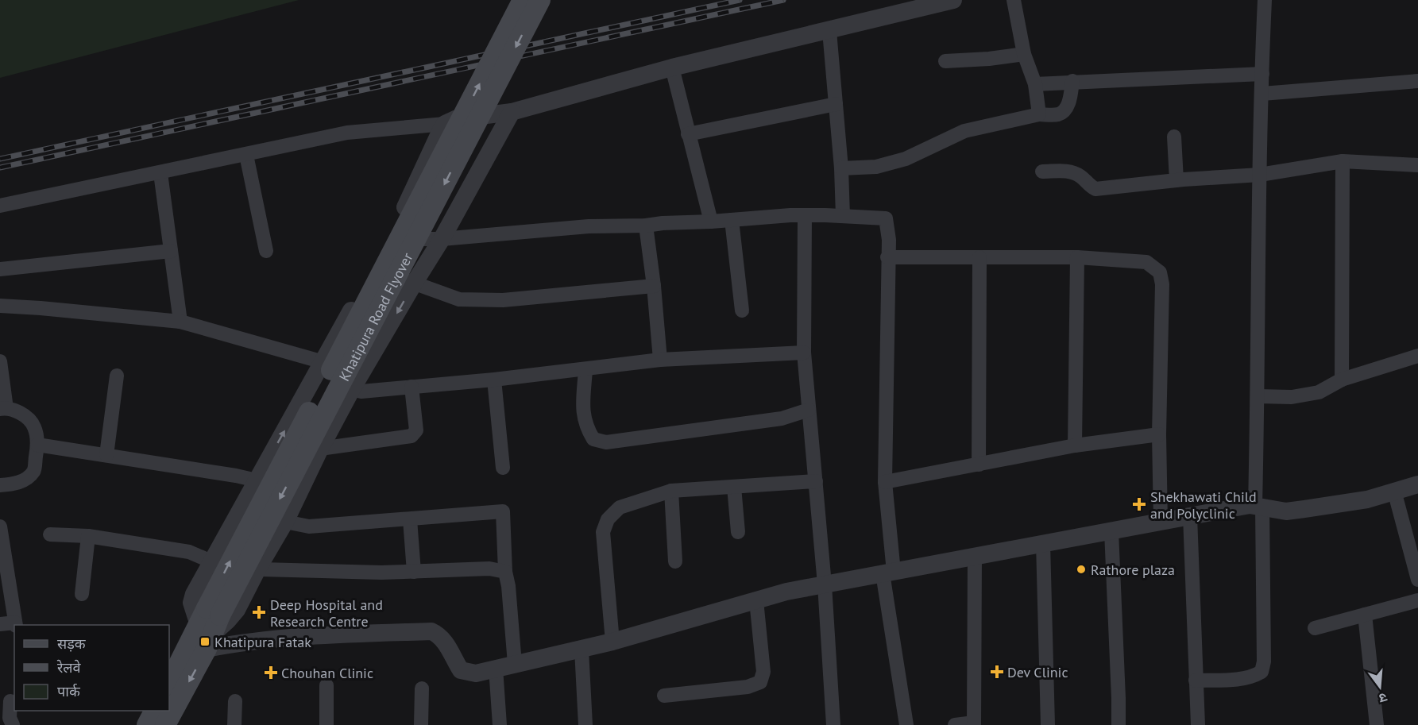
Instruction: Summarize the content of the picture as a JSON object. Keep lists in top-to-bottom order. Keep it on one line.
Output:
{"streets":{"main road":["Khatipura Road Flyover"]},"places":{"health":["Shekhawati Child and Polyclinic","Deep Hospital and Research Centre","Dev Clinic","Chouhan Clinic"],"other":["Rathore plaza"],"transit":["Khatipura Fatak"]},"legend":["सड़क","रेलवे","पार्क"],"north":"bottom"}
